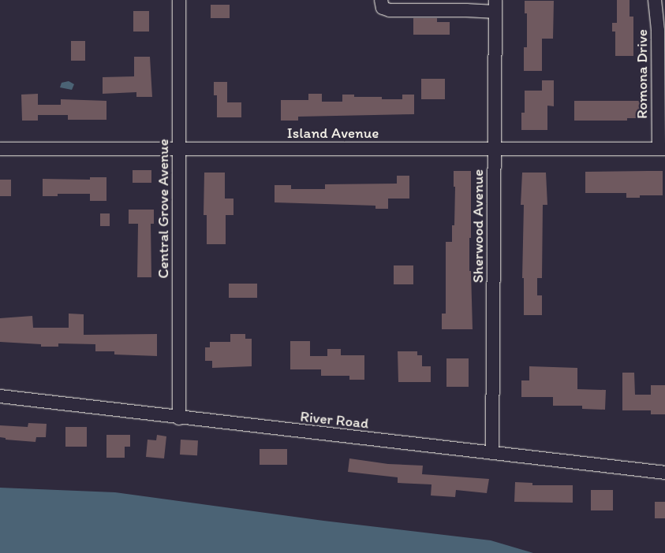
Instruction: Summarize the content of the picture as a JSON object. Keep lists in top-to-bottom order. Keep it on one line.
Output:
{"streets":{"street":["Romona Drive","Island Avenue","Central Grove Avenue","Sherwood Avenue","River Road"]},"crossings":[["Romona Drive","Island Avenue"],["Island Avenue","Central Grove Avenue"],["Island Avenue","Sherwood Avenue"],["Central Grove Avenue","River Road"],["Sherwood Avenue","River Road"]]}
